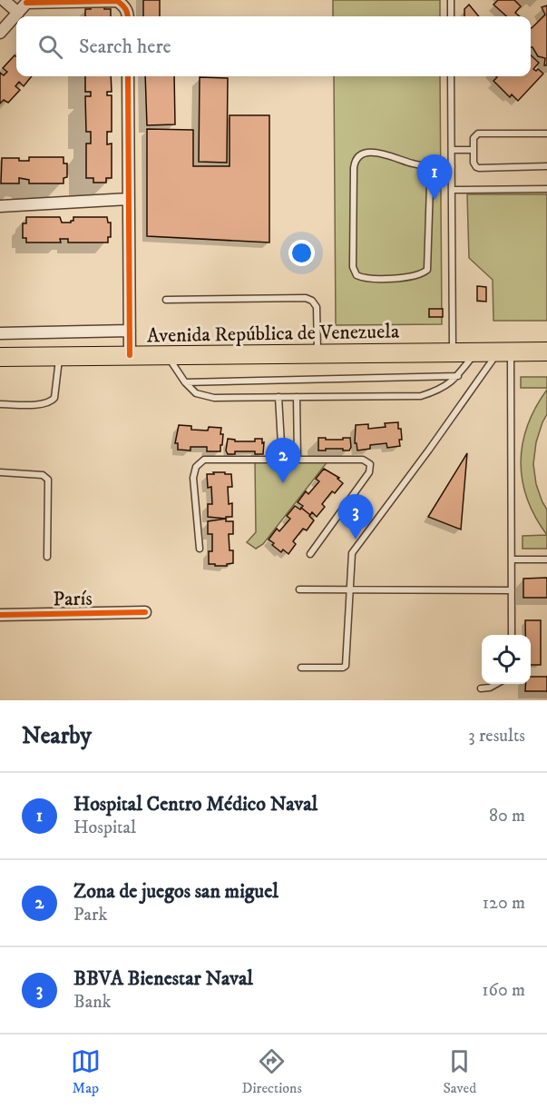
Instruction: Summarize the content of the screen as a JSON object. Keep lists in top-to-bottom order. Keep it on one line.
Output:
{"streets":{"main road":["Avenida República de Venezuela"],"street":["París"]},"page":{"search":"Search here","pins":["1","2","3"],"heading":["Nearby","3 results"],"list":[{"mark":"1","name":"Hospital Centro Médico Naval","note":"Hospital","value":"80 m"},{"mark":"2","name":"Zona de juegos san miguel","note":"Park","value":"120 m"},{"mark":"3","name":"BBVA Bienestar Naval","note":"Bank","value":"160 m"}],"nav":["Map","Directions","Saved"]}}
